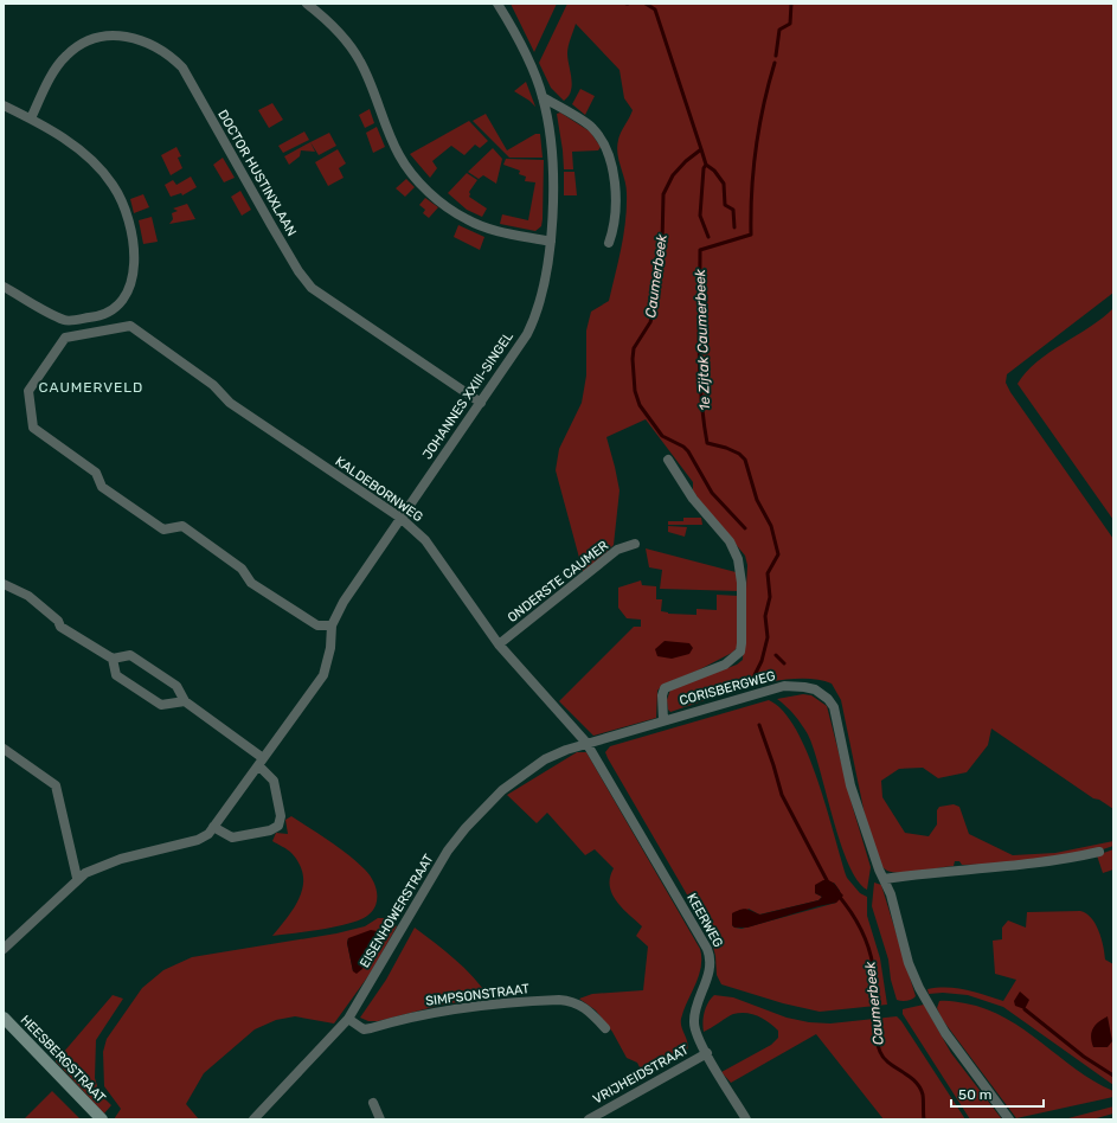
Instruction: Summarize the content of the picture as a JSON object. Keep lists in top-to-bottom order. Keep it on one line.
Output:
{"streets":{"street":["DOCTOR HUSTINXLAAN","JOHANNES XXIII-SINGEL","KALDEBORNWEG","ONDERSTE CAUMER","CORISBERGWEG","EISENHOWERSTRAAT","KEERWEG","SIMPSONSTRAAT","HEESBERGSTRAAT","VRIJHEIDSTRAAT"]},"crossings":[["DOCTOR HUSTINXLAAN","JOHANNES XXIII-SINGEL"],["JOHANNES XXIII-SINGEL","KALDEBORNWEG"],["KALDEBORNWEG","ONDERSTE CAUMER"],["KALDEBORNWEG","CORISBERGWEG"],["KALDEBORNWEG","EISENHOWERSTRAAT"],["KALDEBORNWEG","KEERWEG"],["CORISBERGWEG","EISENHOWERSTRAAT"],["CORISBERGWEG","KEERWEG"],["EISENHOWERSTRAAT","KEERWEG"],["EISENHOWERSTRAAT","SIMPSONSTRAAT"],["KEERWEG","VRIJHEIDSTRAAT"]],"districts":["CAUMERVELD"],"water":["Caumerbeek","1e Zijtak Caumerbeek"],"scale_bar":"50 m"}
